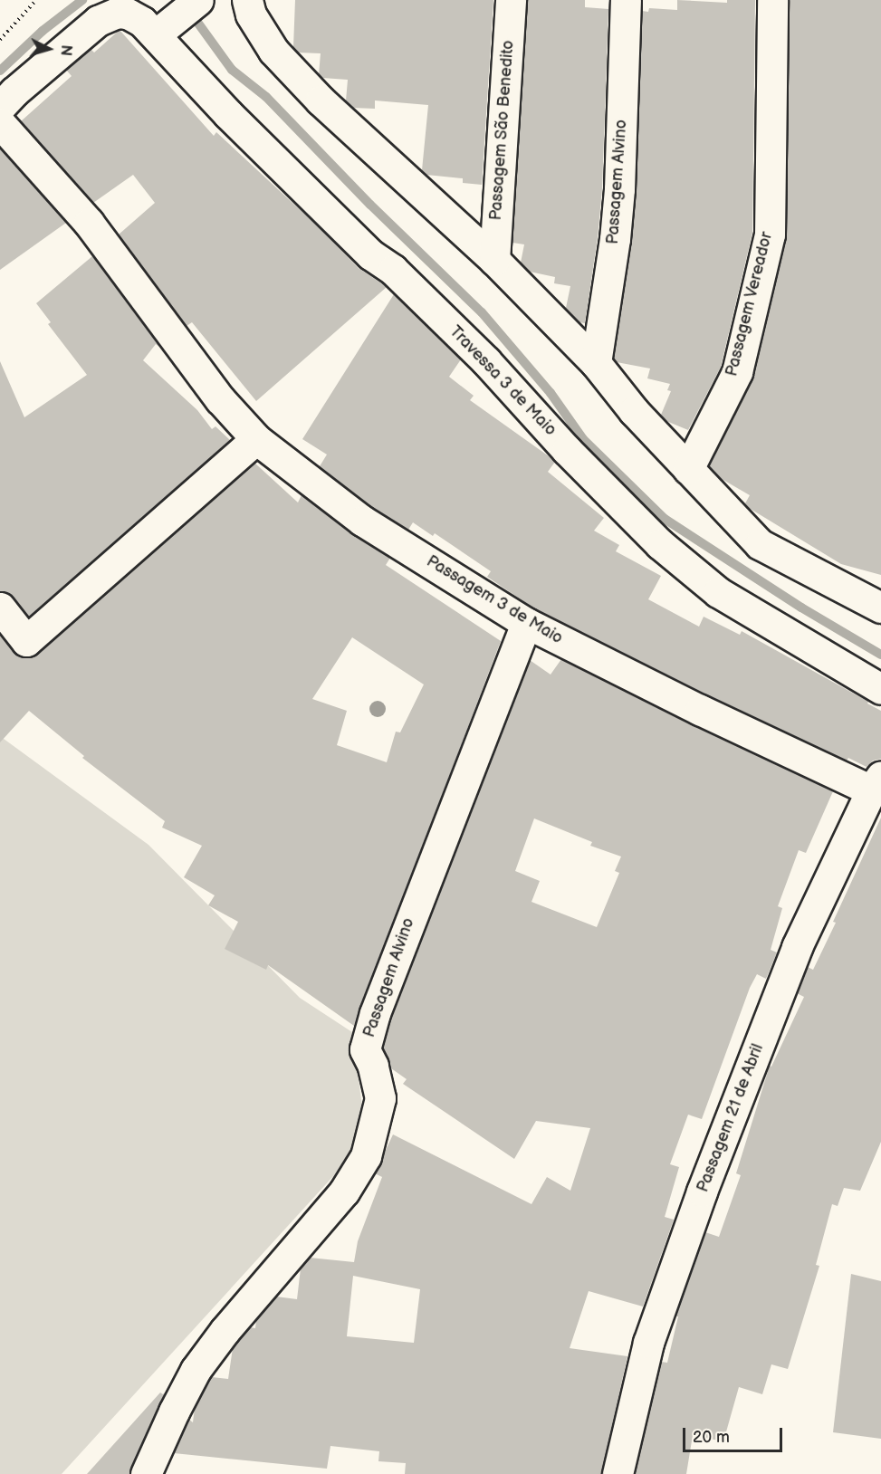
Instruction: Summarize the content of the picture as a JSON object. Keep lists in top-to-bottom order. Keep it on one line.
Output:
{"streets":{"street":["Passagem São Benedito","Passagem Alvino","Passagem Vereador","Travessa 3 de Maio","Passagem 3 de Maio","Passagem 21 de Abril"]},"crossings":[["Passagem Alvino","Passagem 3 de Maio"],["Passagem 3 de Maio","Passagem 21 de Abril"]],"scale_bar":"20 m","north":"right"}
